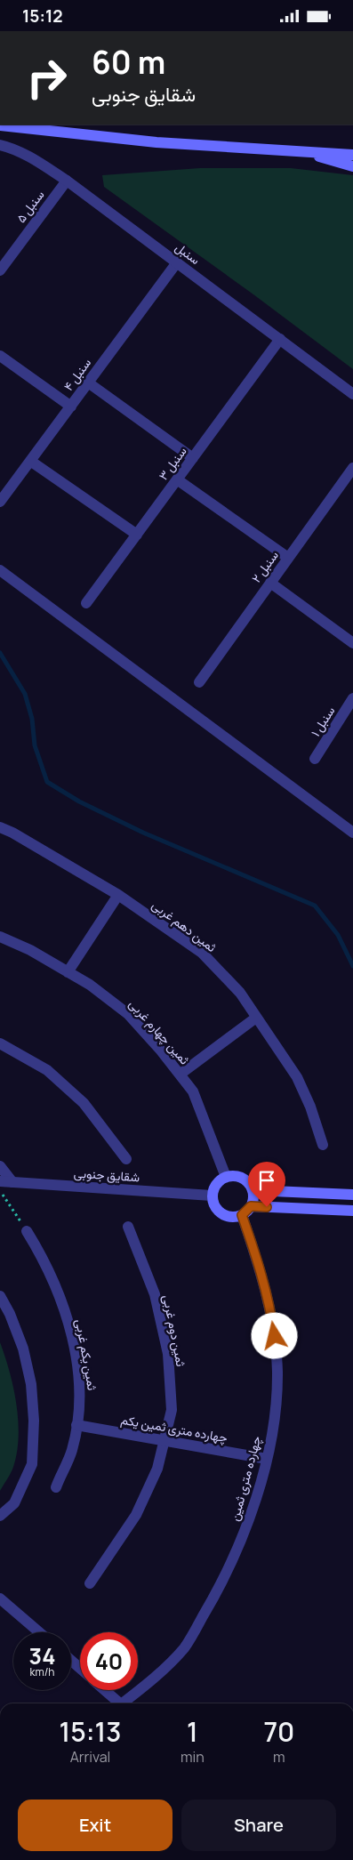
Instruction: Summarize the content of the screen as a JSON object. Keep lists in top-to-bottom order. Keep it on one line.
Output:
{"streets":{"street":["سنبل ۵","سنبل","سنبل ۴","سنبل ۳","سنبل ۲","سنبل ۱","ثمین دهم غربی","ثمین چهارم غربی","شقایق جنوبی","ثمین دوم غربی","ثمین یکم غربی","چهارده متری ثمین یکم","چهارده متری ثمین"]},"crossings":[["سنبل ۵","سنبل"],["سنبل","سنبل ۴"],["سنبل","سنبل ۳"],["ثمین چهارم غربی","شقایق جنوبی"],["ثمین چهارم غربی","چهارده متری ثمین"],["شقایق جنوبی","چهارده متری ثمین"],["ثمین دوم غربی","چهارده متری ثمین یکم"],["ثمین یکم غربی","چهارده متری ثمین یکم"],["چهارده متری ثمین یکم","چهارده متری ثمین"]],"page":{"status":"15:12","turn":["60 m","شقایق جنوبی"],"speed":"34 km/h","limit":"40","eta":["15:13","Arrival","1","min","70","m"],"buttons":["Exit","Share"]}}
